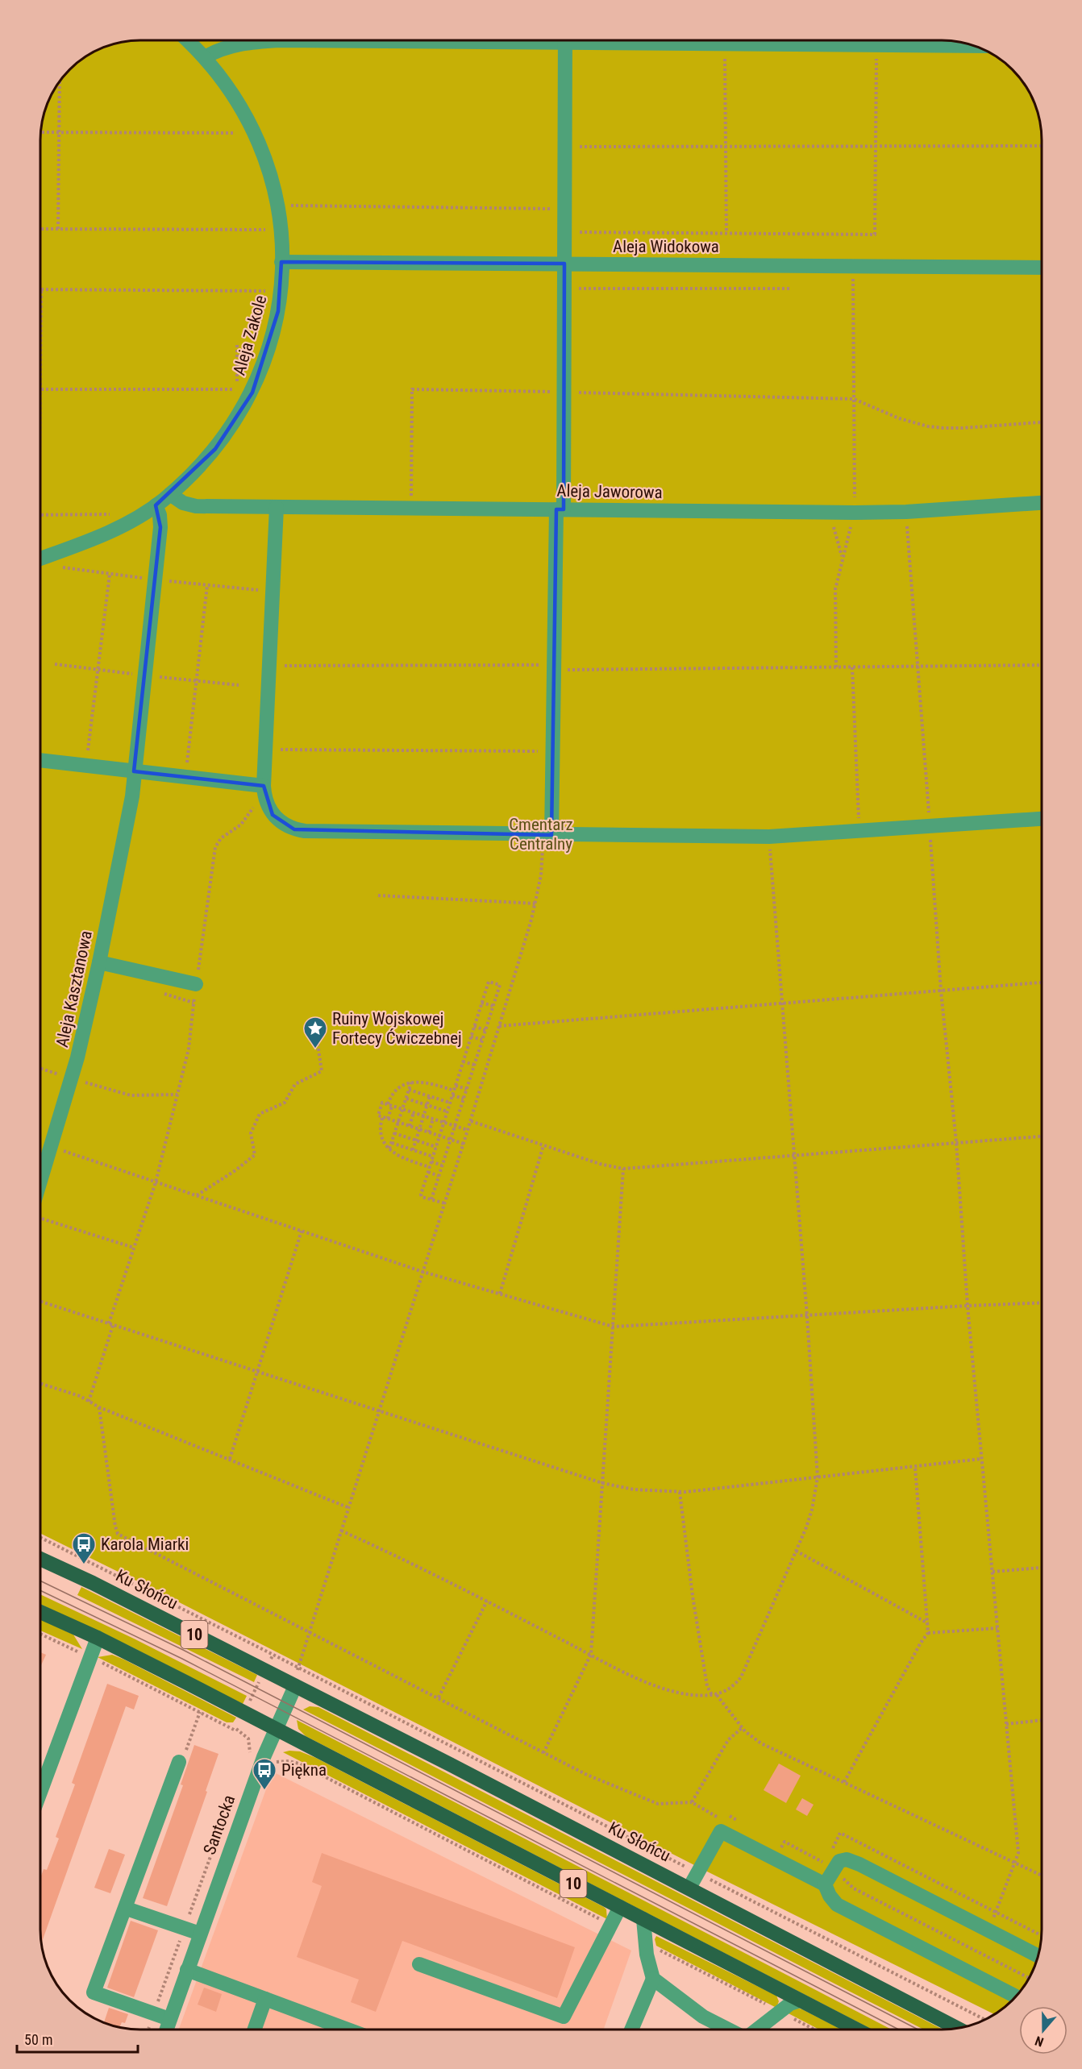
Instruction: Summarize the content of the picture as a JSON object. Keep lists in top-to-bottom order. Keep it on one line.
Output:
{"streets":{"main road":["Ku Słońcu","10"],"street":["Aleja Widokowa","Aleja Zakole","Aleja Jaworowa","Aleja Kasztanowa","Santocka"]},"crossings":[["Aleja Widokowa","Aleja Zakole"],["Aleja Zakole","Aleja Jaworowa"],["Aleja Zakole","Aleja Kasztanowa"],["10","Santocka"]],"parks":["Cmentarz Centralny"],"places":{"place":["Ruiny Wojskowej Fortecy Ćwiczebnej"],"bus stop":["Karola Miarki","Piękna"]},"scale_bar":"50 m","north":"bottom"}
